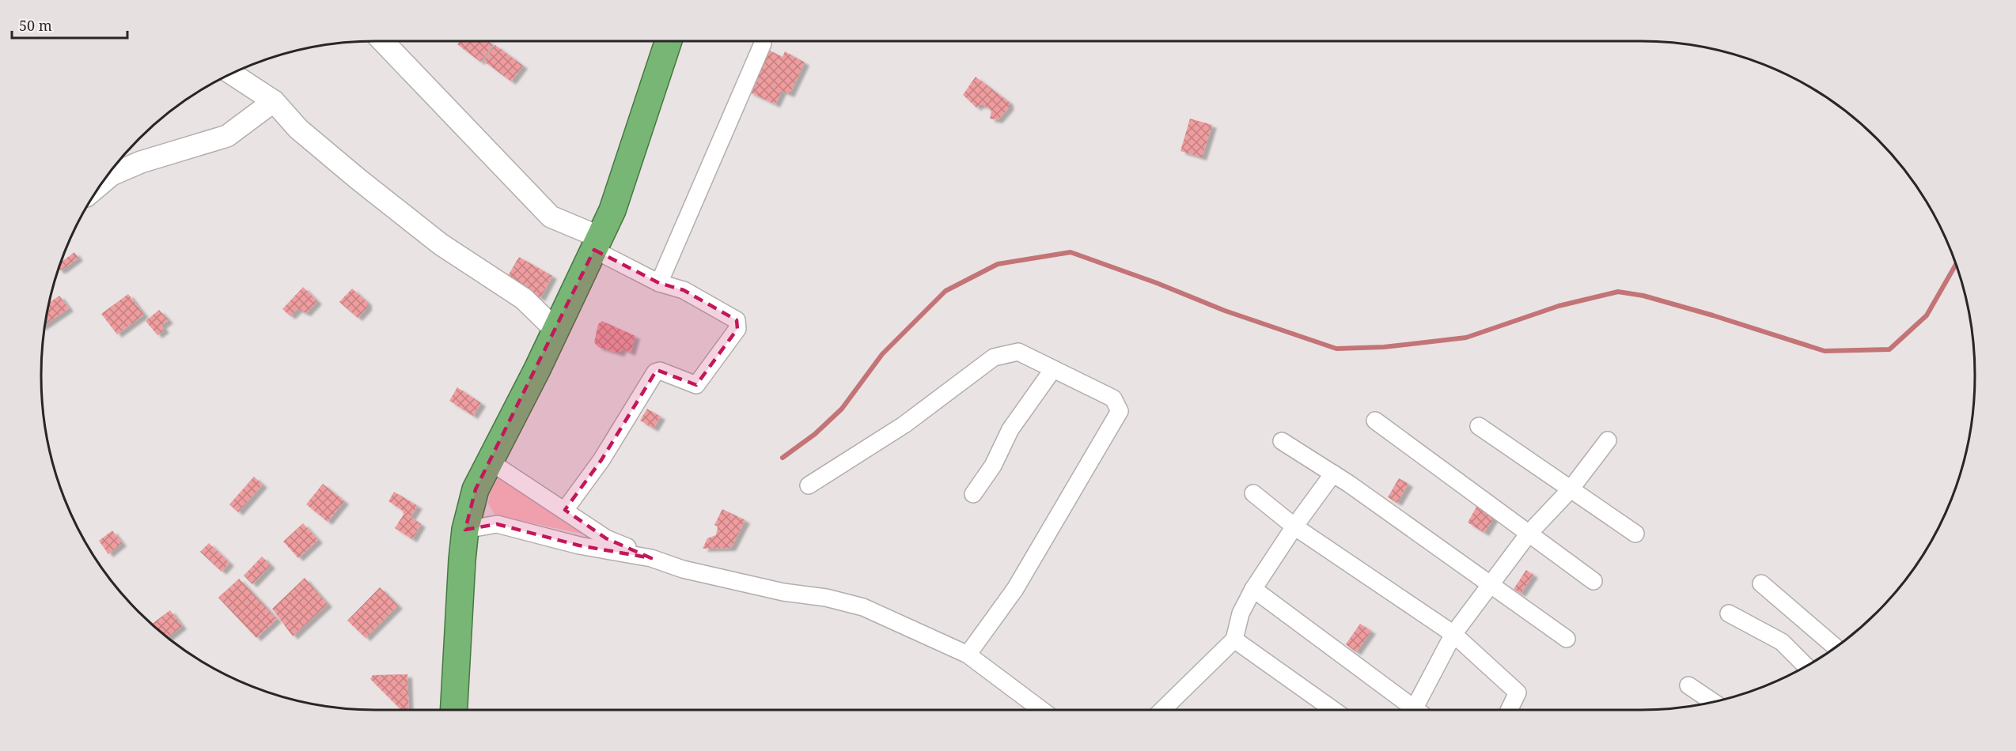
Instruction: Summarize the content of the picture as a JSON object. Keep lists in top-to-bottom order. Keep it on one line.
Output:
{"scale_bar":"50 m"}
